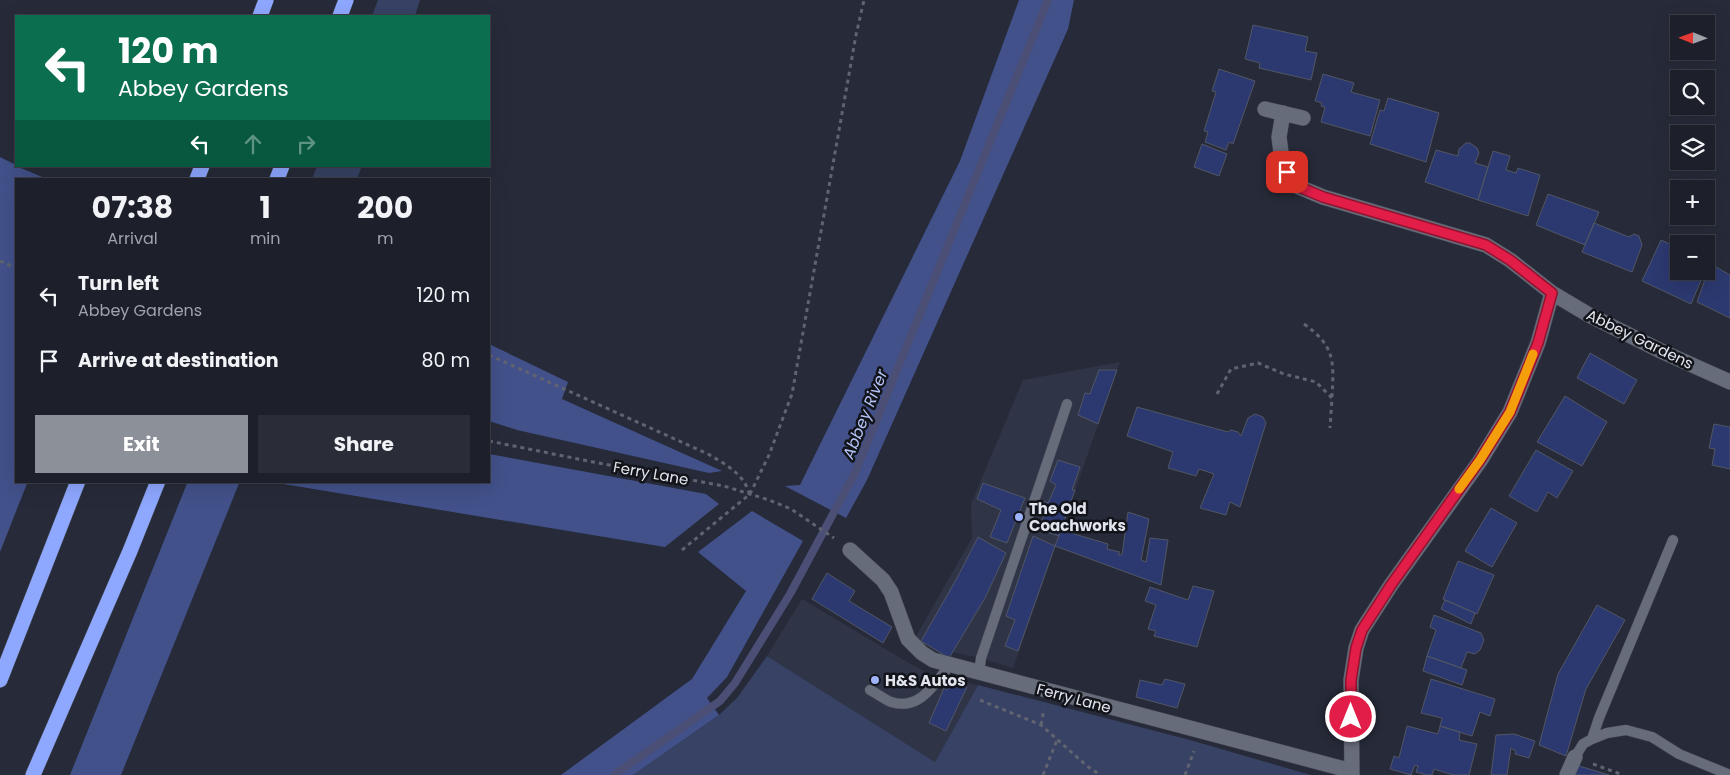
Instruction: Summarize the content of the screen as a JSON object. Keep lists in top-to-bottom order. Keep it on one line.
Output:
{"streets":{"street":["Abbey Gardens","Ferry Lane"]},"water":["Abbey River"],"places":["The Old Coachworks","H&S Autos"],"north":"left","page":{"map_buttons":["+","−"],"turn":["120 m","Abbey Gardens"],"eta":["07:38","Arrival","1","min","200","m"],"list":[{"name":"Turn left","note":"Abbey Gardens","value":"120 m"},{"name":"Arrive at destination","value":"80 m"}],"buttons":["Exit","Share"]}}
